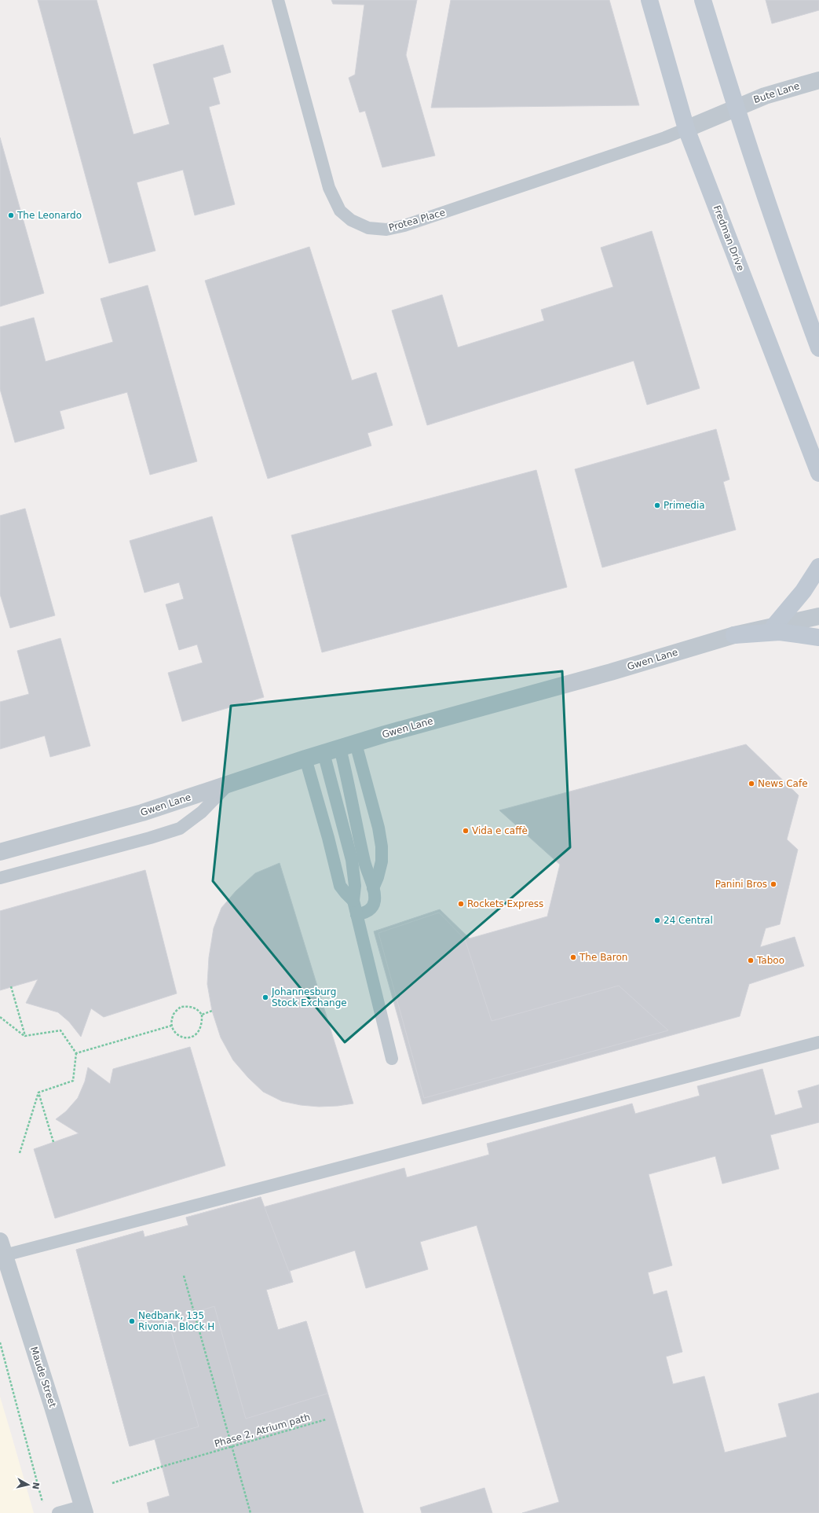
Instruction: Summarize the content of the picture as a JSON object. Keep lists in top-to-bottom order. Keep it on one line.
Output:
{"streets":{"street":["Bute Lane","Fredman Drive","Gwen Lane","Maude Street"],"lane":["Protea Place"],"path":["Phase 2, Atrium path"]},"crossings":[["Bute Lane","Protea Place"],["Bute Lane","Fredman Drive"],["Protea Place","Fredman Drive"]],"places":["The Leonardo","Primedia","News Cafe","Vida e caffè","Panini Bros","Rockets Express","24 Central","The Baron","Taboo","Johannesburg Stock Exchange","Nedbank, 135 Rivonia, Block H"],"north":"right"}
